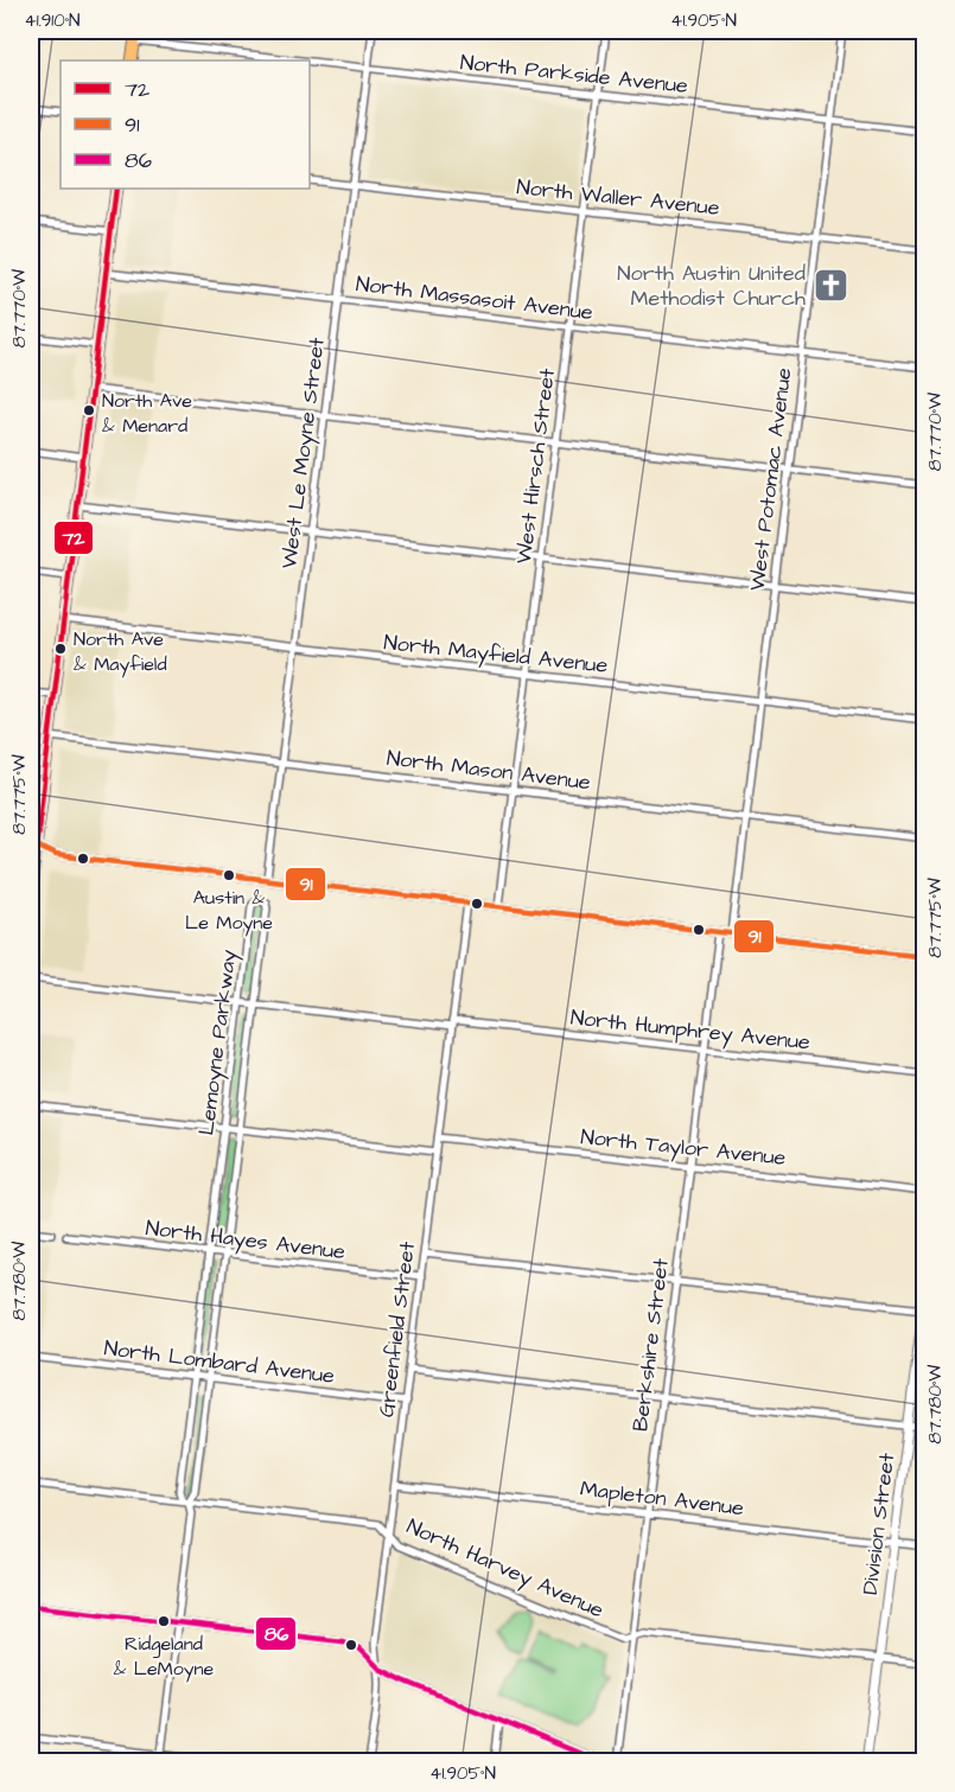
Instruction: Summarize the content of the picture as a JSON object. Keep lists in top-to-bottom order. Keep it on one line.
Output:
{"streets":{"street":["North Parkside Avenue","North Waller Avenue","North Massasoit Avenue","West Le Moyne Street","West Hirsch Street","West Potomac Avenue","North Mayfield Avenue","North Mason Avenue","North Humphrey Avenue","Lemoyne Parkway","North Taylor Avenue","North Hayes Avenue","Greenfield Street","Berkshire Street","North Lombard Avenue","Mapleton Avenue","Division Street","North Harvey Avenue"]},"crossings":[["North Parkside Avenue","West Le Moyne Street"],["North Parkside Avenue","West Hirsch Street"],["North Parkside Avenue","West Potomac Avenue"],["North Waller Avenue","West Le Moyne Street"],["North Waller Avenue","West Hirsch Street"],["North Waller Avenue","West Potomac Avenue"],["North Massasoit Avenue","West Le Moyne Street"],["North Massasoit Avenue","West Hirsch Street"],["North Massasoit Avenue","West Potomac Avenue"],["West Le Moyne Street","North Mayfield Avenue"],["West Le Moyne Street","North Mason Avenue"],["West Hirsch Street","North Mayfield Avenue"],["West Hirsch Street","North Mason Avenue"],["West Potomac Avenue","North Mayfield Avenue"],["West Potomac Avenue","North Mason Avenue"],["North Humphrey Avenue","Lemoyne Parkway"],["North Humphrey Avenue","Greenfield Street"],["North Humphrey Avenue","Berkshire Street"],["Lemoyne Parkway","North Hayes Avenue"],["Lemoyne Parkway","North Lombard Avenue"],["Lemoyne Parkway","North Harvey Avenue"],["North Taylor Avenue","Greenfield Street"],["North Taylor Avenue","Berkshire Street"],["North Hayes Avenue","Greenfield Street"],["Greenfield Street","North Lombard Avenue"],["Greenfield Street","Mapleton Avenue"],["Greenfield Street","North Harvey Avenue"],["Berkshire Street","Mapleton Avenue"],["Berkshire Street","North Harvey Avenue"],["Mapleton Avenue","Division Street"],["Division Street","North Harvey Avenue"]],"places":{"church":["North Austin United Methodist Church"],"other":["North Ave & Menard","North Ave & Mayfield","Austin & Le Moyne","Ridgeland & LeMoyne"]},"lines":["transit line 72","transit line 91","transit line 86"],"legend":["72","91","86"],"coordinates":["41.910°N","41.905°N","87.770°W","87.775°W","87.780°W"]}
